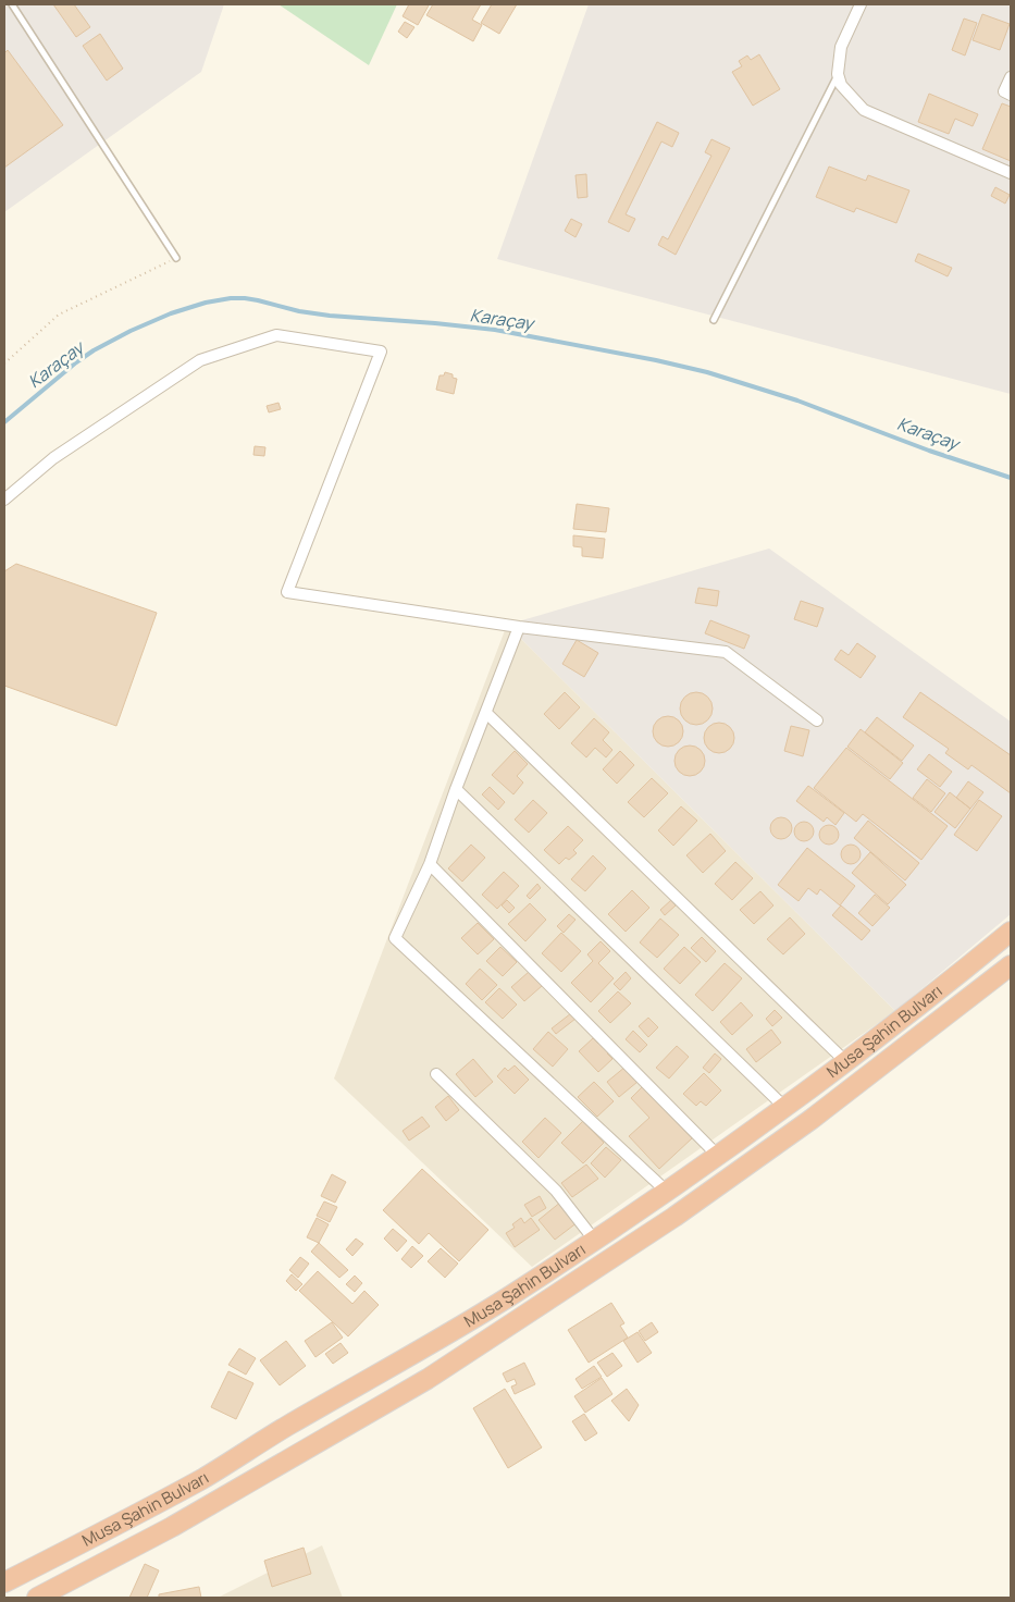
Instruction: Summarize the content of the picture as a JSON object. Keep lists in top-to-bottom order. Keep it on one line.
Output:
{"streets":{"highway":["Musa Şahin Bulvarı"]},"water":["Karaçay"]}
